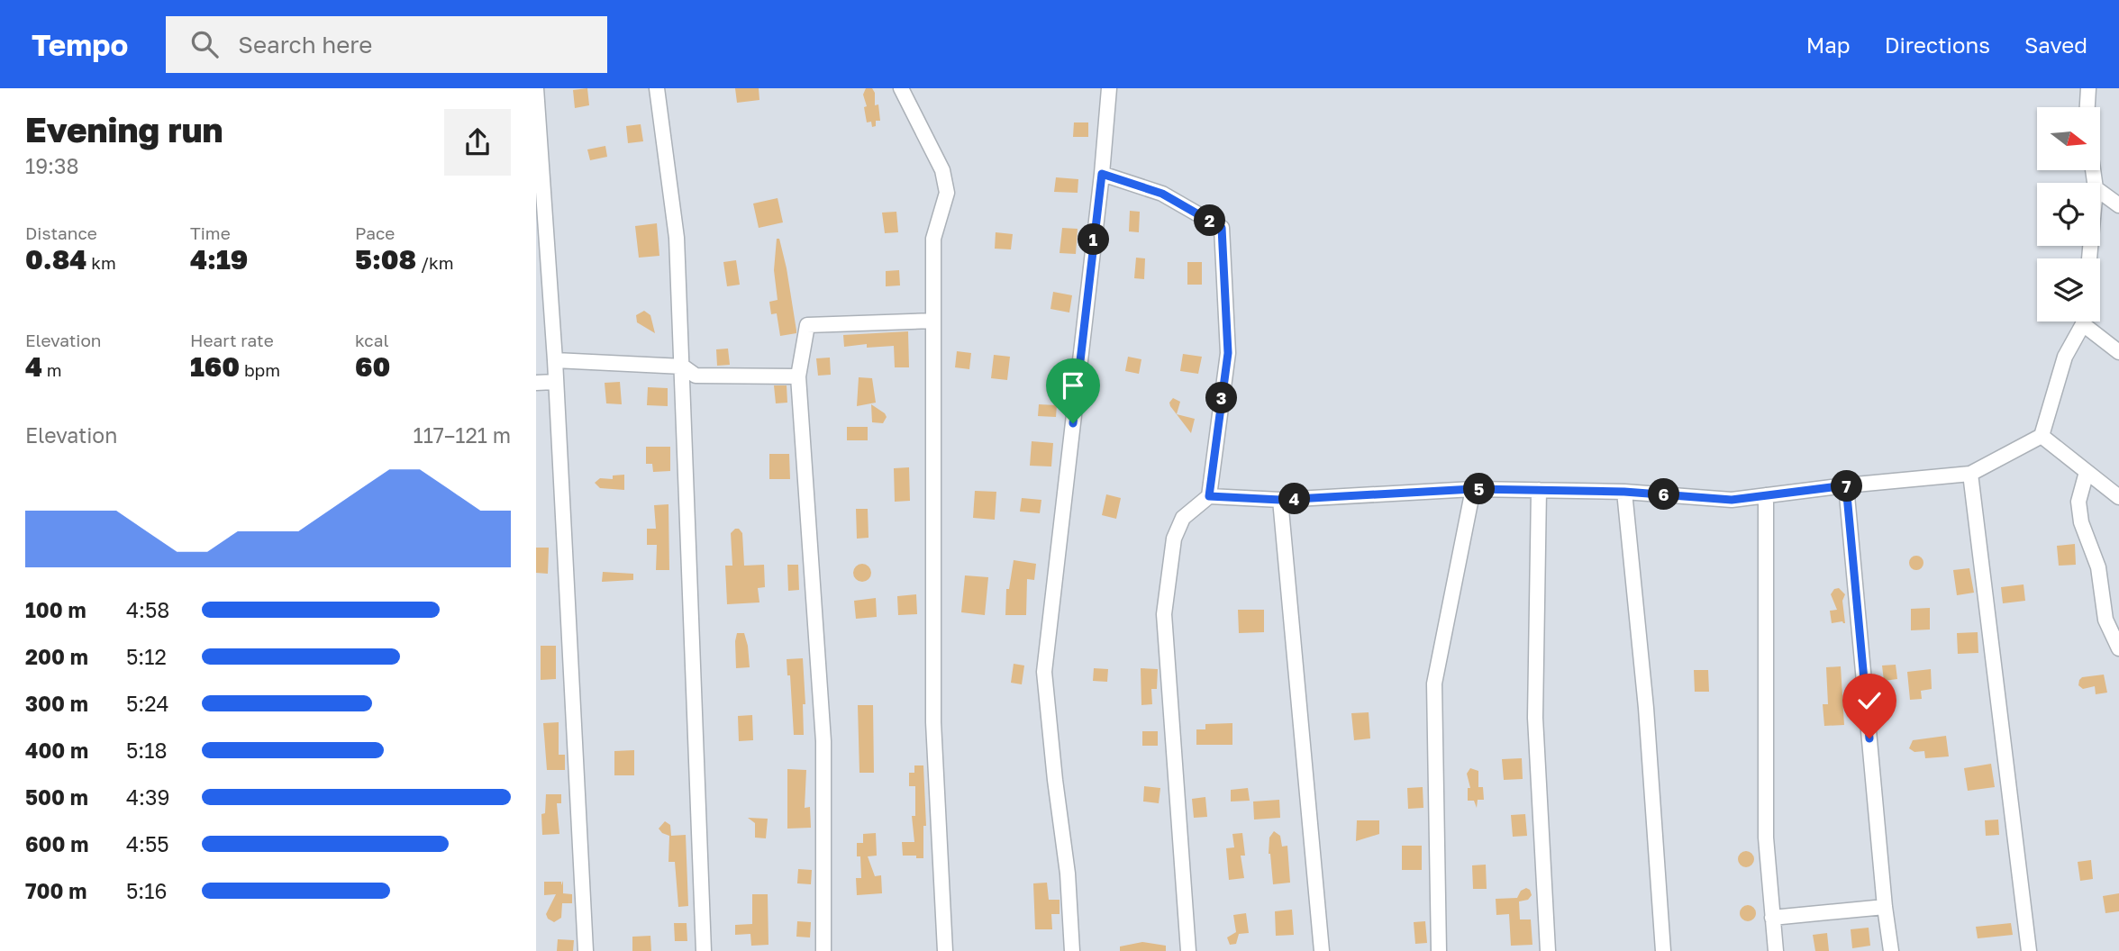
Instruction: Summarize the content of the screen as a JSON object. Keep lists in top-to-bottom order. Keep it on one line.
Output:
{"north":"right","page":{"header":"Tempo","search":"Search here","nav":["Map","Directions","Saved"],"heading":["Evening run","19:38"],"stats":[["Distance","0.84 km"],["Time","4:19"],["Pace","5:08 /km"],["Elevation","4 m"],["Heart rate","160 bpm"],["kcal","60"]],"pins":["2","1","3","7","5","6","4"],"chart":["Elevation","117–121 m"],"list":[{"name":"100 m","note":"4:58"},{"name":"200 m","note":"5:12"},{"name":"300 m","note":"5:24"},{"name":"400 m","note":"5:18"},{"name":"500 m","note":"4:39"},{"name":"600 m","note":"4:55"},{"name":"700 m","note":"5:16"}]}}
